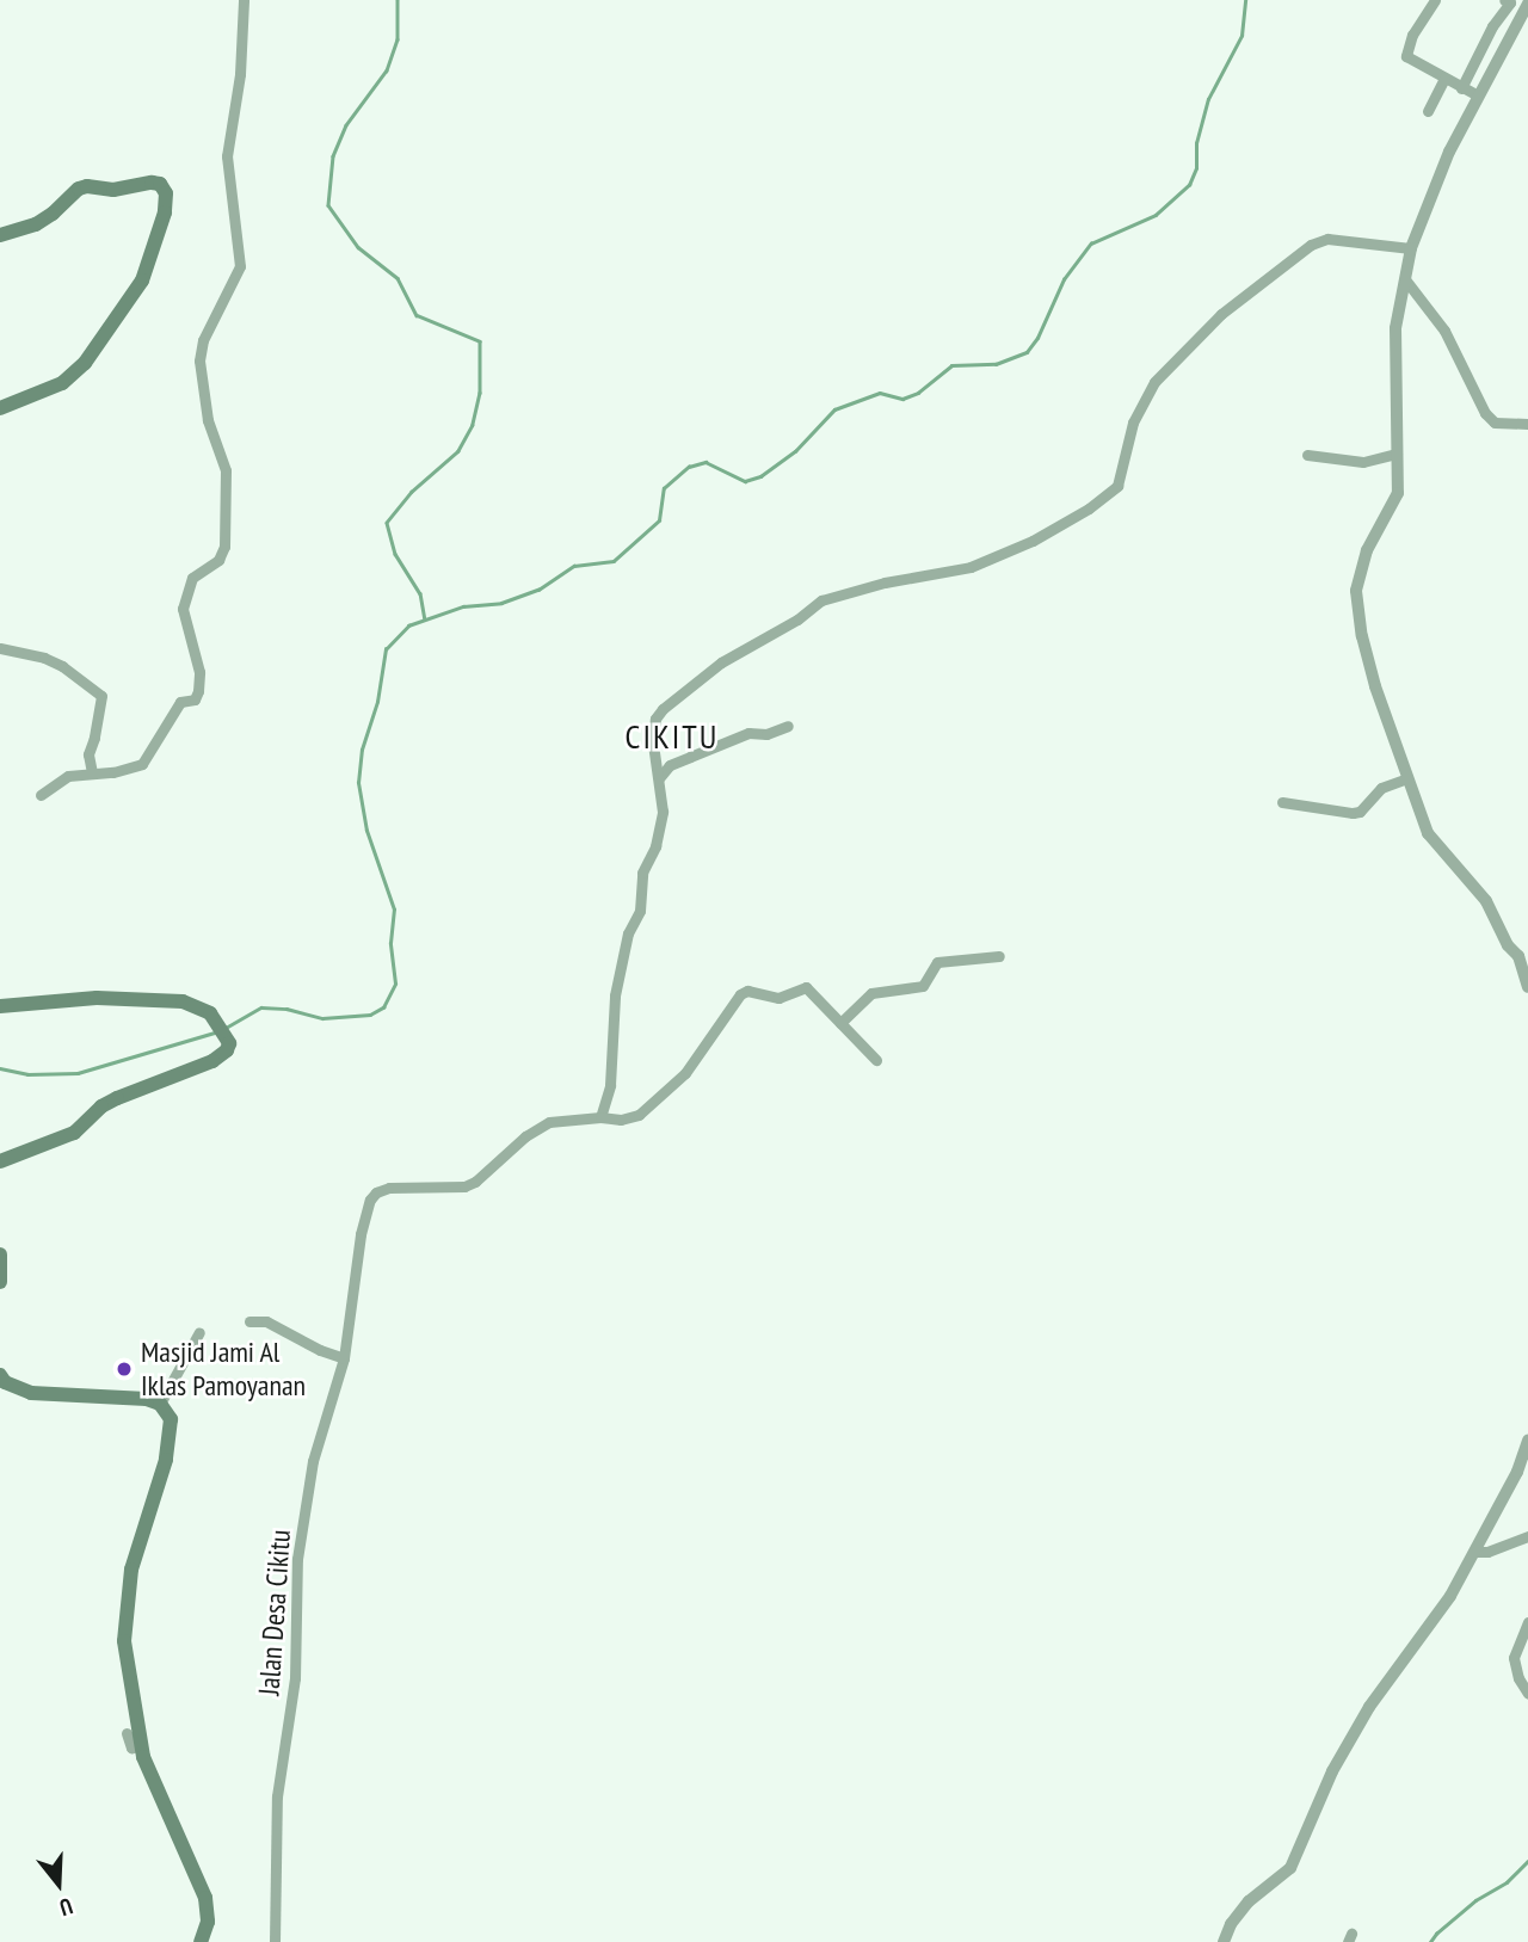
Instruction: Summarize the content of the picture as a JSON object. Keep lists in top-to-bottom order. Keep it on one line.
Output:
{"streets":{"street":["Jalan Desa Cikitu"]},"districts":["CIKITU"],"places":["Masjid Jami Al Iklas Pamoyanan"],"north":"bottom"}
